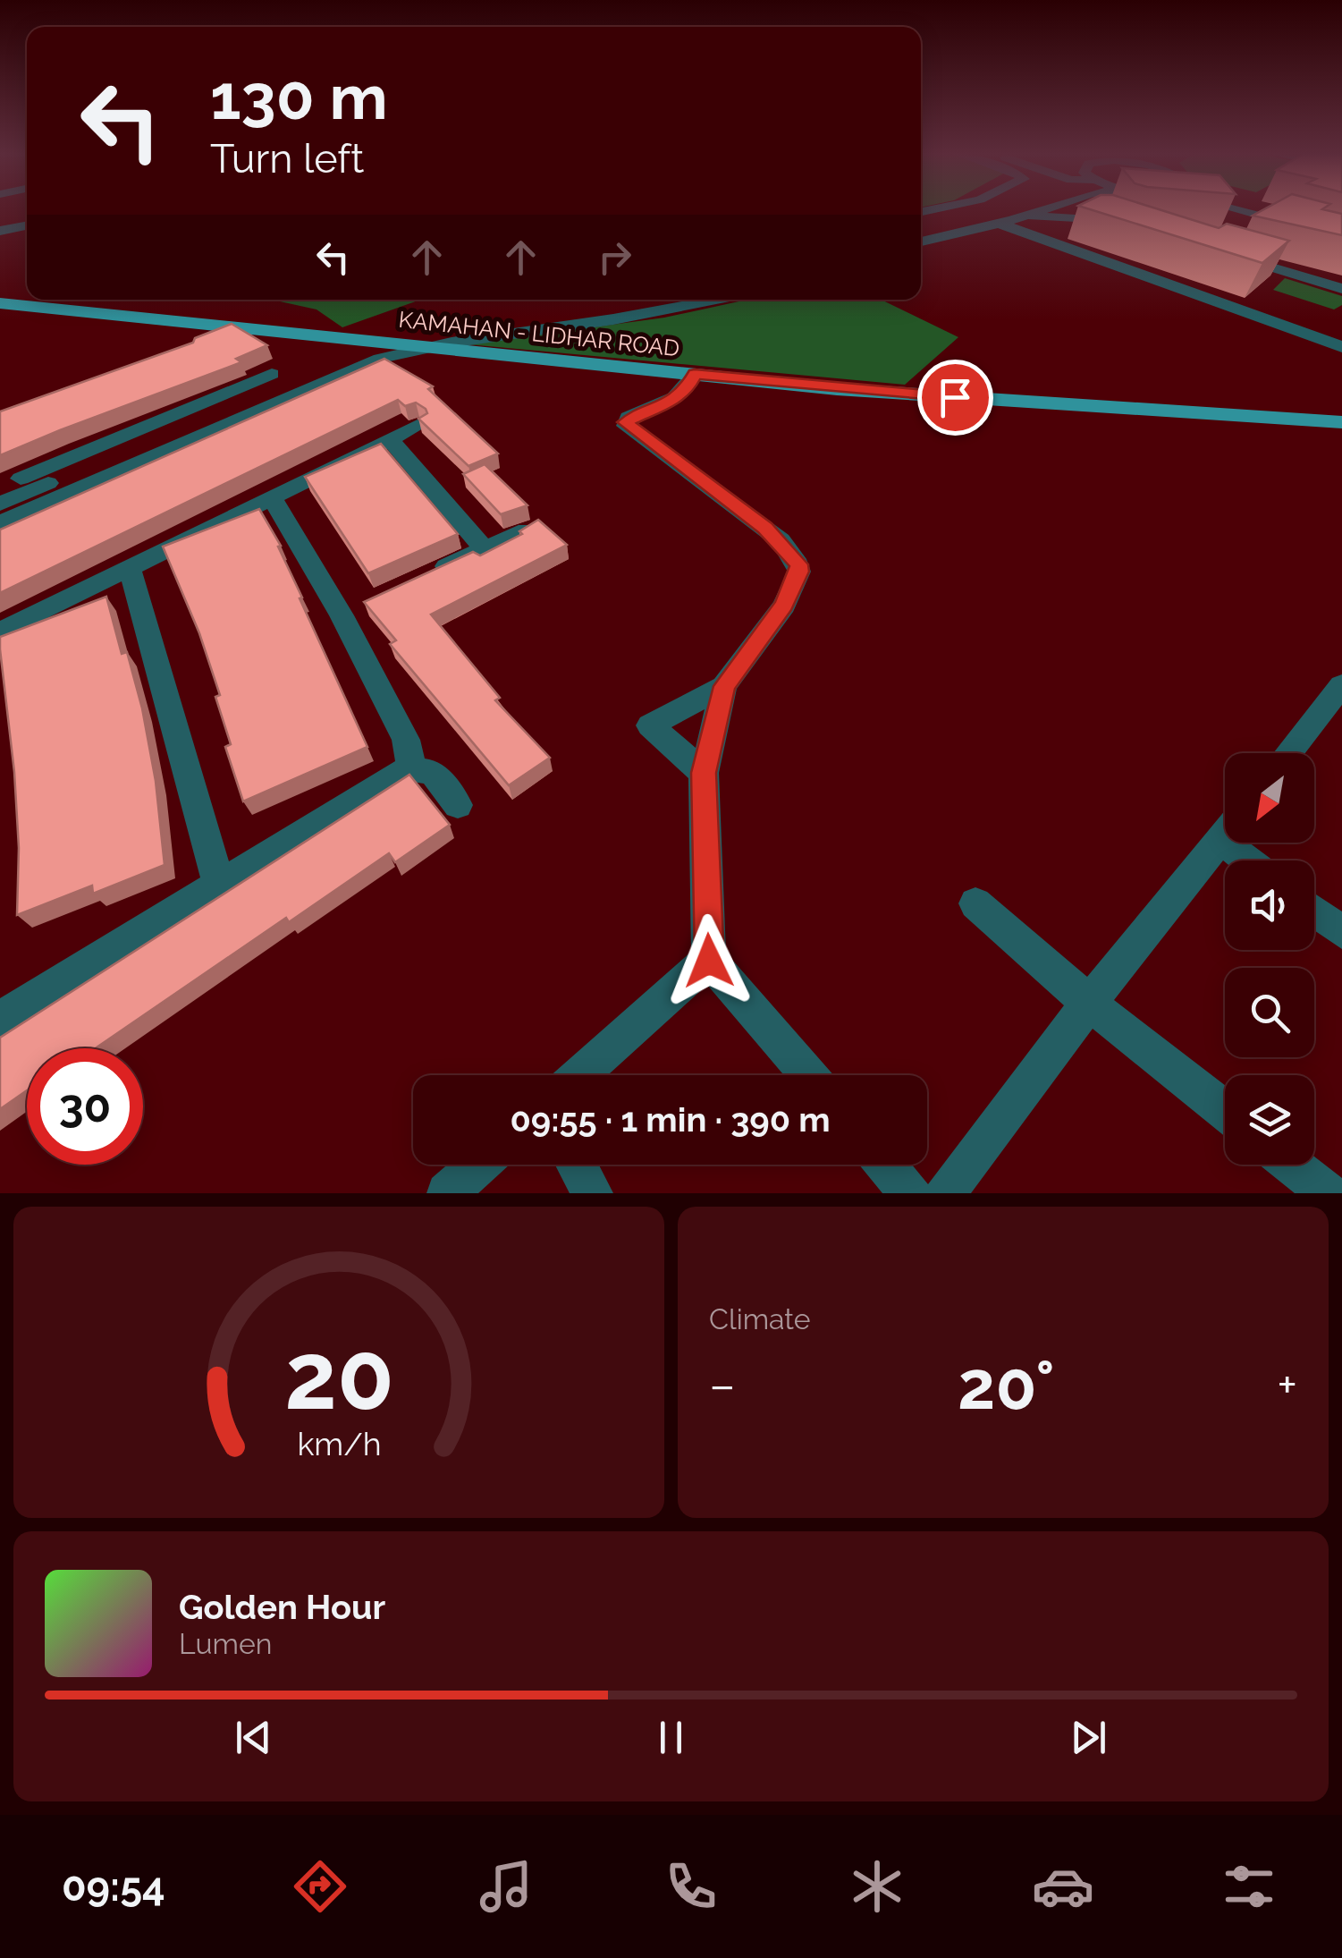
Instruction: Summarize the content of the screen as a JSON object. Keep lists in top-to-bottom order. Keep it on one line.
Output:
{"streets":{"main road":["KAMAHAN - LIDHAR ROAD"]},"north":"bottom left","page":{"turn":["130 m","Turn left"],"limit":"30","trip":"09:55 · 1 min · 390 m","tile":"Climate","heat":["−","20°","+"],"song":["Golden Hour","Lumen"],"tabs":"09:54","gauge":["20","km/h"]}}
